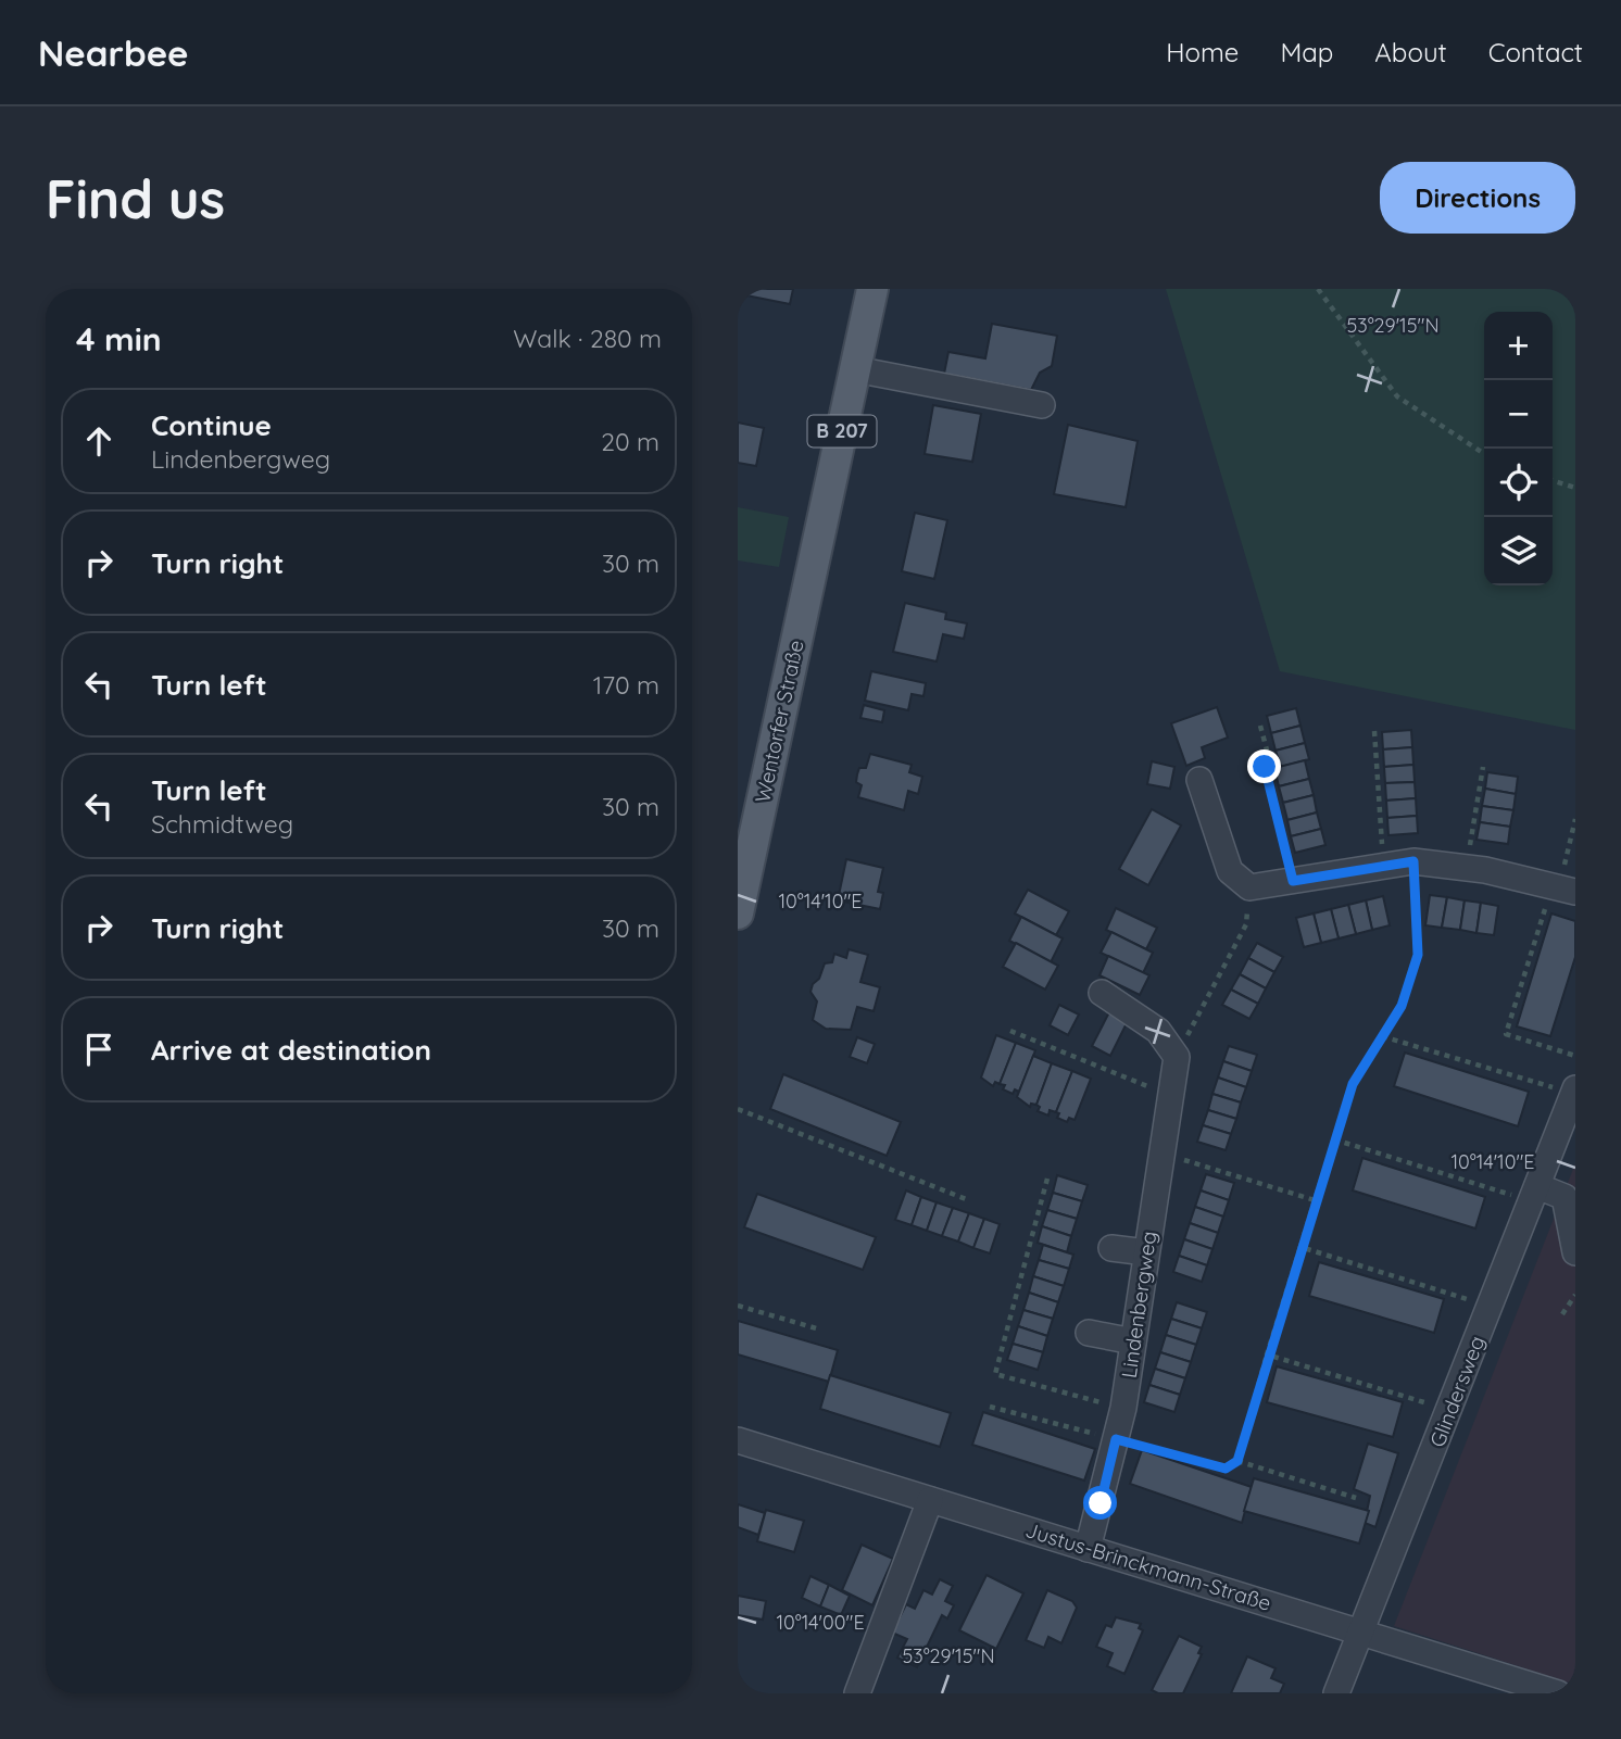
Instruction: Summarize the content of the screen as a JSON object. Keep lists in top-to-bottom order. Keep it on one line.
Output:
{"streets":{"main road":["B 207","Wentorfer Straße"],"street":["Lindenbergweg","Glindersweg","Justus-Brinckmann-Straße"]},"crossings":[["B 207","Wentorfer Straße"],["Lindenbergweg","Justus-Brinckmann-Straße"],["Glindersweg","Justus-Brinckmann-Straße"]],"page":{"header":"Nearbee","nav":["Home","Map","About","Contact"],"buttons":"Directions","title":"Find us","heading":["4 min","Walk · 280 m"],"map_buttons":["+","−"],"list":[["Continue","Lindenbergweg","20 m"],["Turn right","30 m"],["Turn left","170 m"],["Turn left","Schmidtweg","30 m"],["Turn right","30 m"],"Arrive at destination"]},"coordinates":["53°29'15\"N","10°14'10\"E","10°14'00\"E"]}
